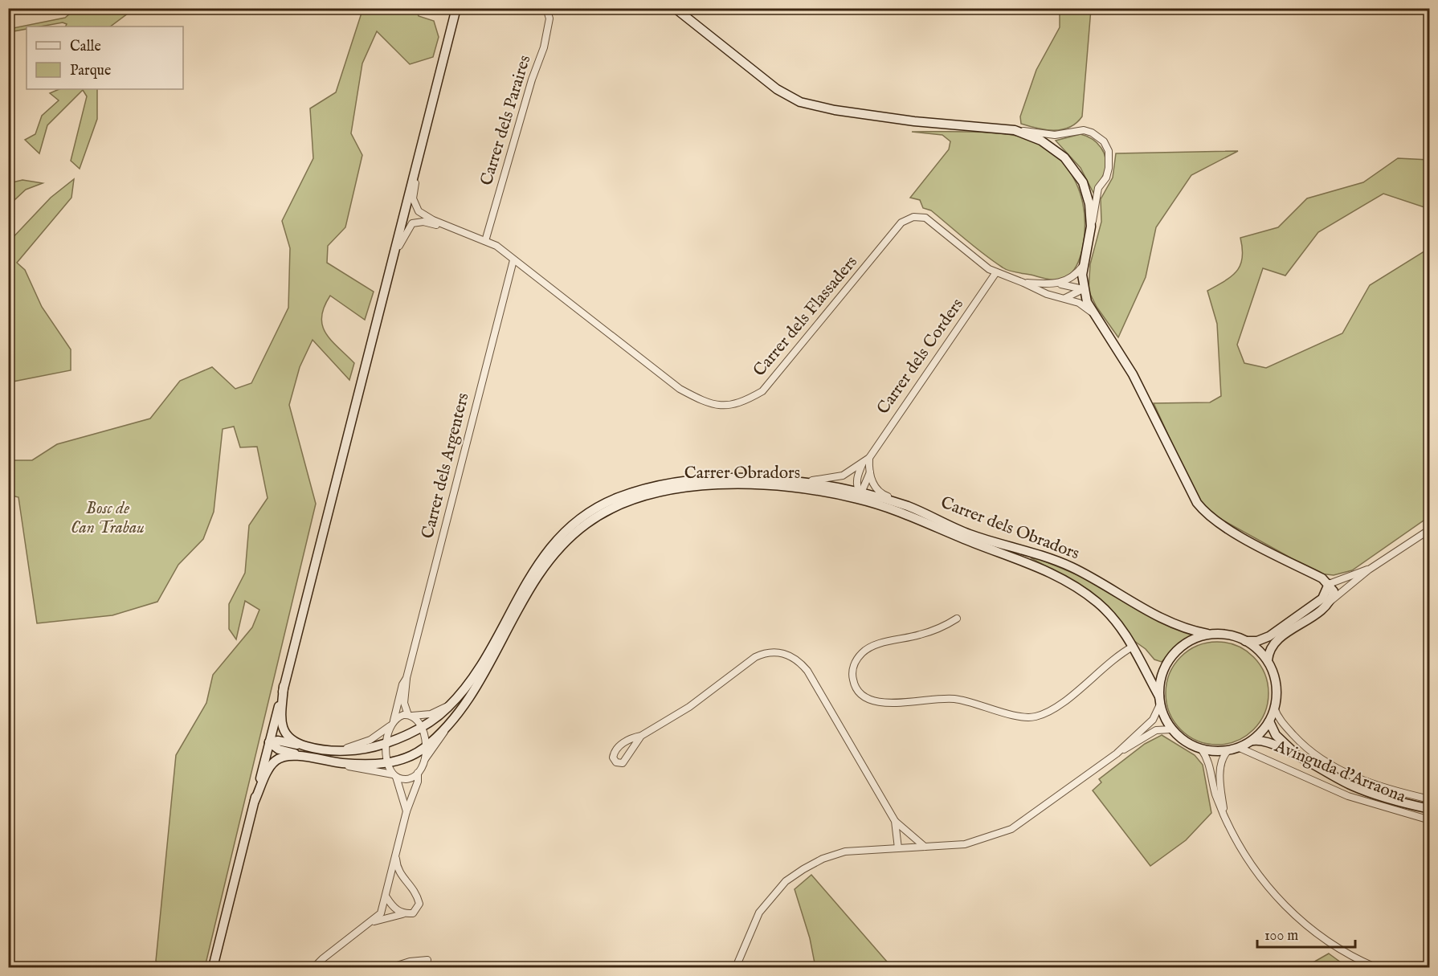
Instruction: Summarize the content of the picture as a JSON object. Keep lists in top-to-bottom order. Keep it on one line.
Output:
{"streets":{"main road":["Carrer Obradors","Carrer dels Obradors","Avinguda d'Arraona"],"street":["Carrer dels Paraires","Carrer dels Flassaders","Carrer dels Corders","Carrer dels Argenters"]},"crossings":[["Carrer dels Paraires","Carrer dels Flassaders"],["Carrer dels Flassaders","Carrer dels Corders"],["Carrer dels Flassaders","Carrer dels Argenters"],["Carrer dels Corders","Carrer dels Obradors"],["Carrer dels Argenters","Carrer dels Obradors"],["Carrer Obradors","Carrer dels Obradors"],["Carrer Obradors","Avinguda d'Arraona"],["Carrer dels Obradors","Avinguda d'Arraona"]],"parks":["Bosc de Can Trabau"],"legend":["Calle","Parque"],"scale_bar":"100 m"}
